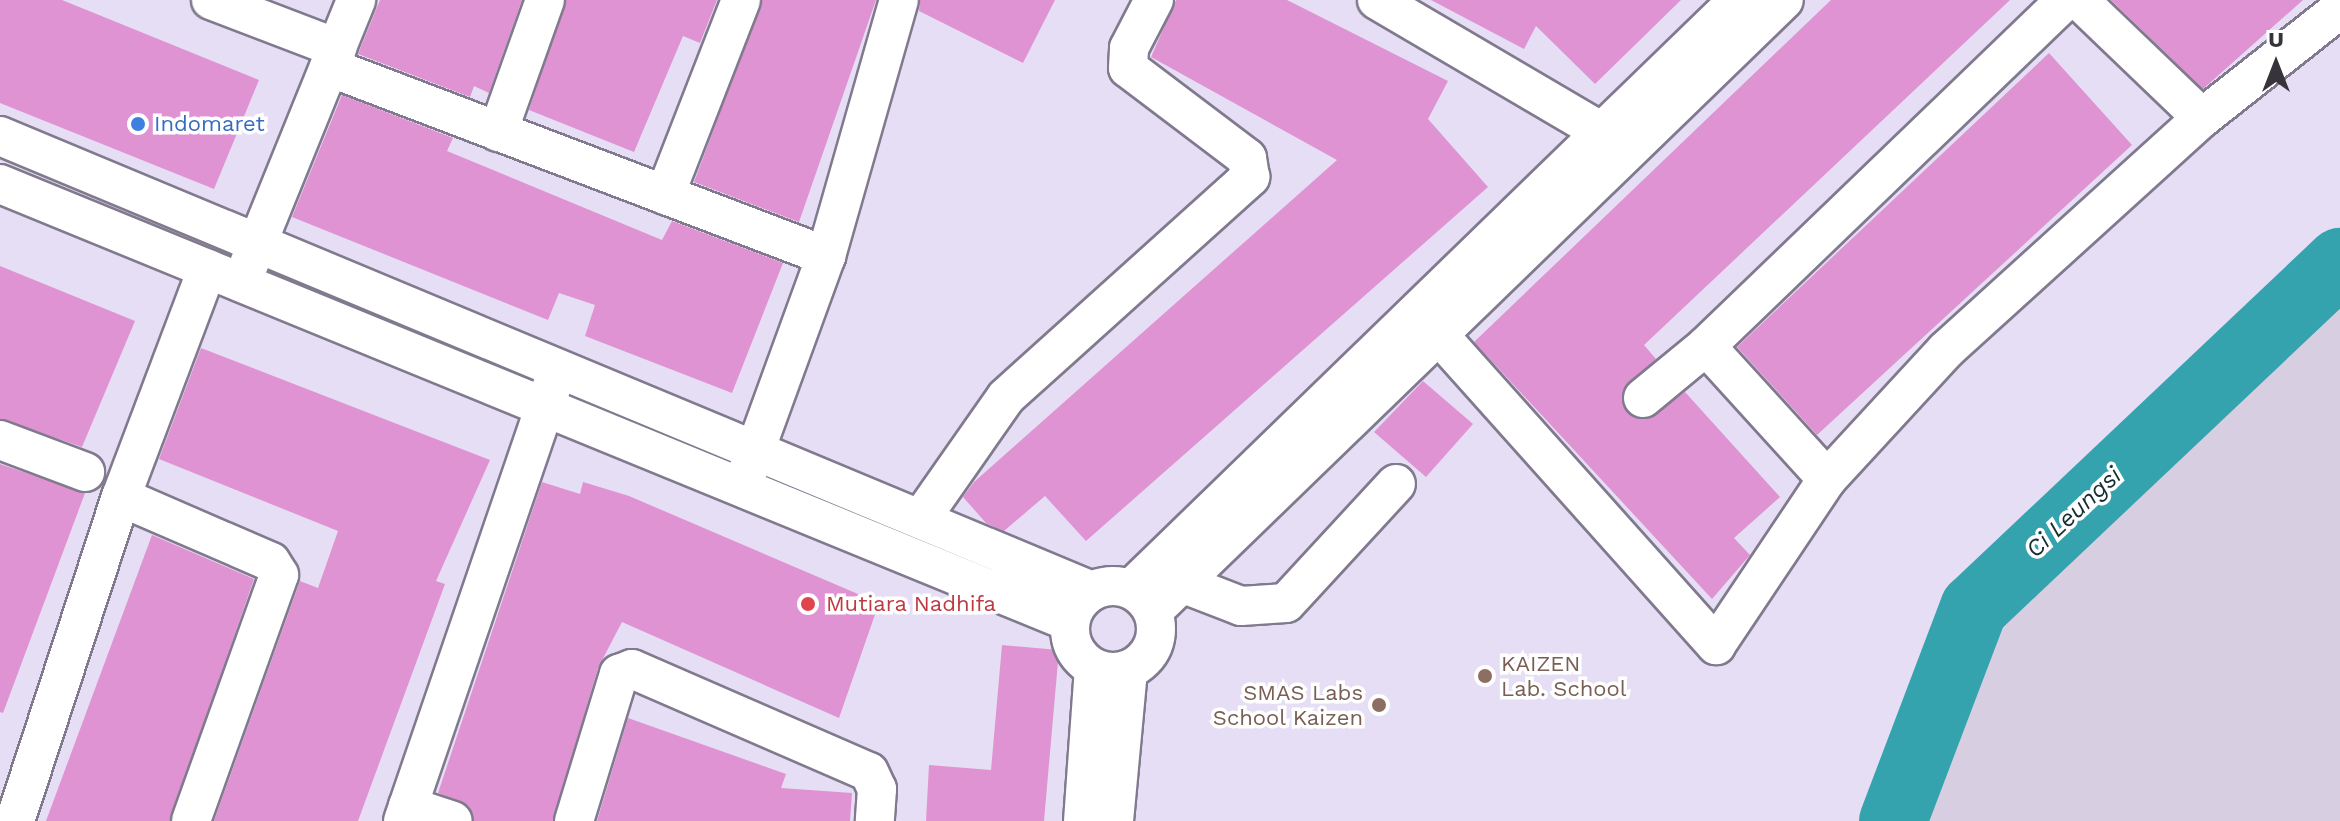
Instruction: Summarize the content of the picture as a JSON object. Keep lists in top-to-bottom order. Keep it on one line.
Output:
{"water":["Ci Leungsi"],"places":["Indomaret","Mutiara Nadhifa","KAIZEN Lab. School","SMAS Labs School Kaizen"],"north":"top"}
